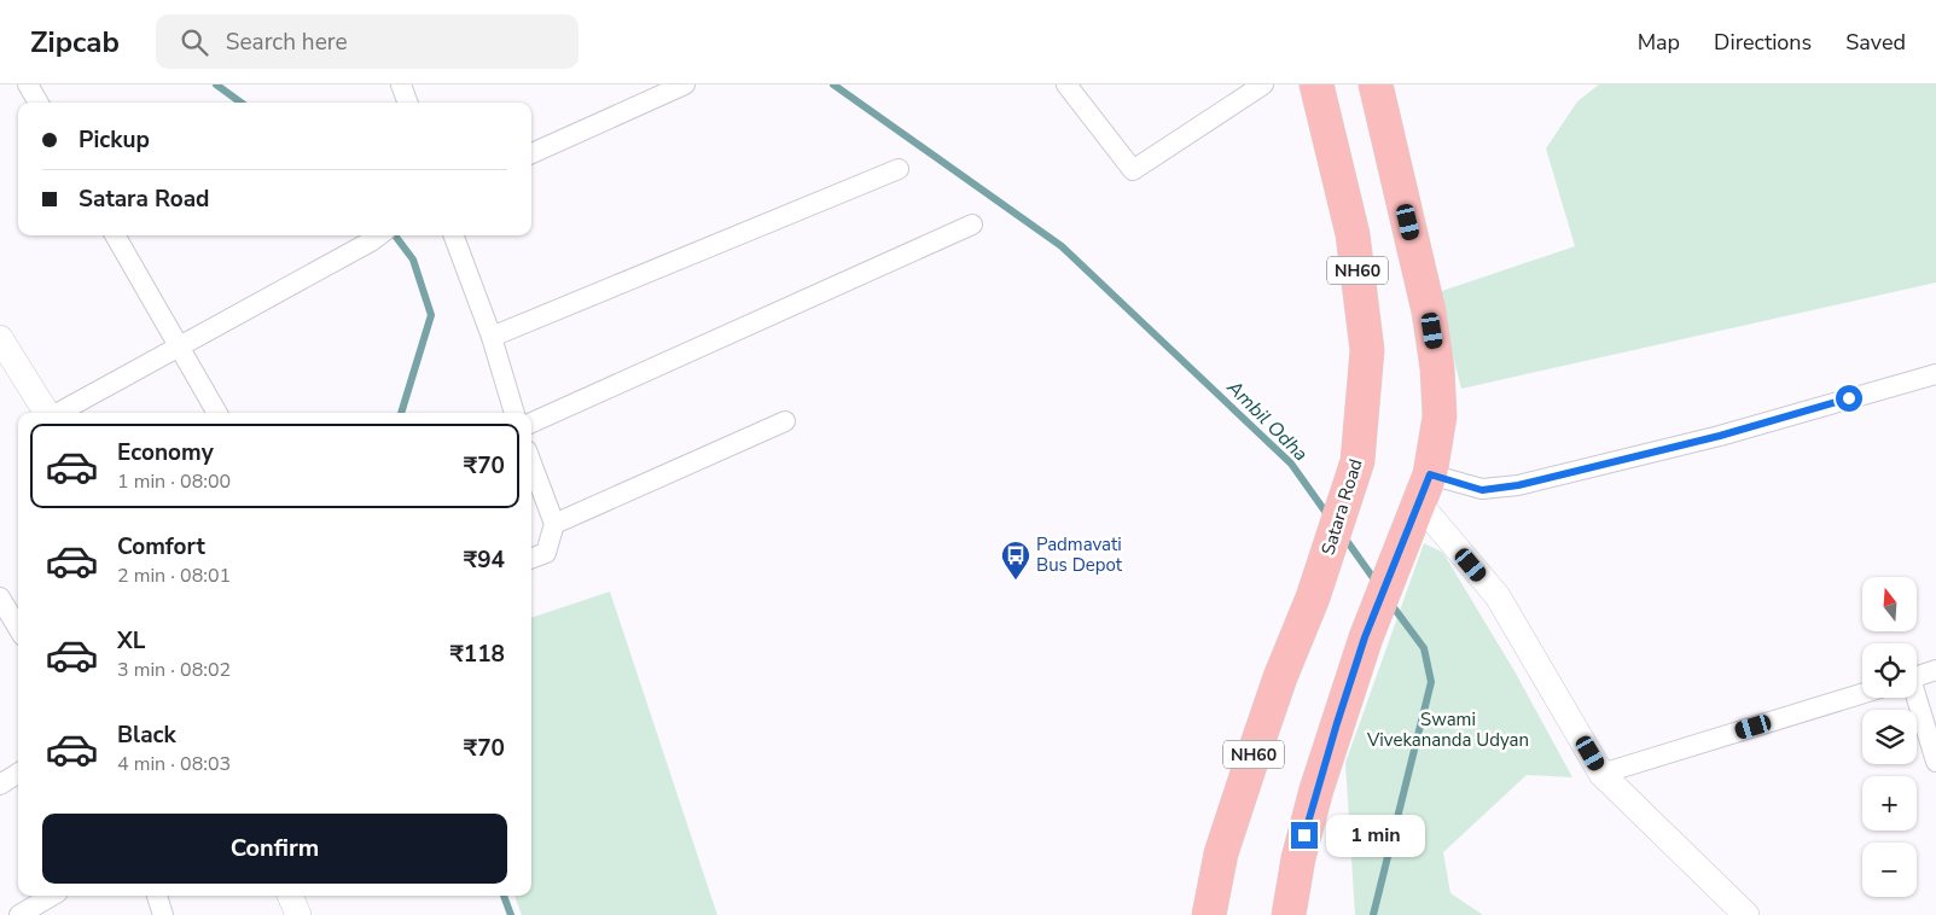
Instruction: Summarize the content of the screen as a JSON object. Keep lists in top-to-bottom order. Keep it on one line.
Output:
{"streets":{"highway":["NH60","Satara Road"]},"water":["Ambil Odha"],"parks":["Swami Vivekananda Udyan"],"places":{"bus stop":["Padmavati Bus Depot"]},"north":"top","page":{"header":"Zipcab","search":"Search here","nav":["Map","Directions","Saved"],"banner":["Pickup","Satara Road"],"list":[{"name":"Economy","note":"1 min · 08:00","value":"₹70"},{"name":"Comfort","note":"2 min · 08:01","value":"₹94"},{"name":"XL","note":"3 min · 08:02","value":"₹118"},{"name":"Black","note":"4 min · 08:03","value":"₹70"}],"map_buttons":["+","−"],"buttons":"Confirm","bubble":"1 min"}}
